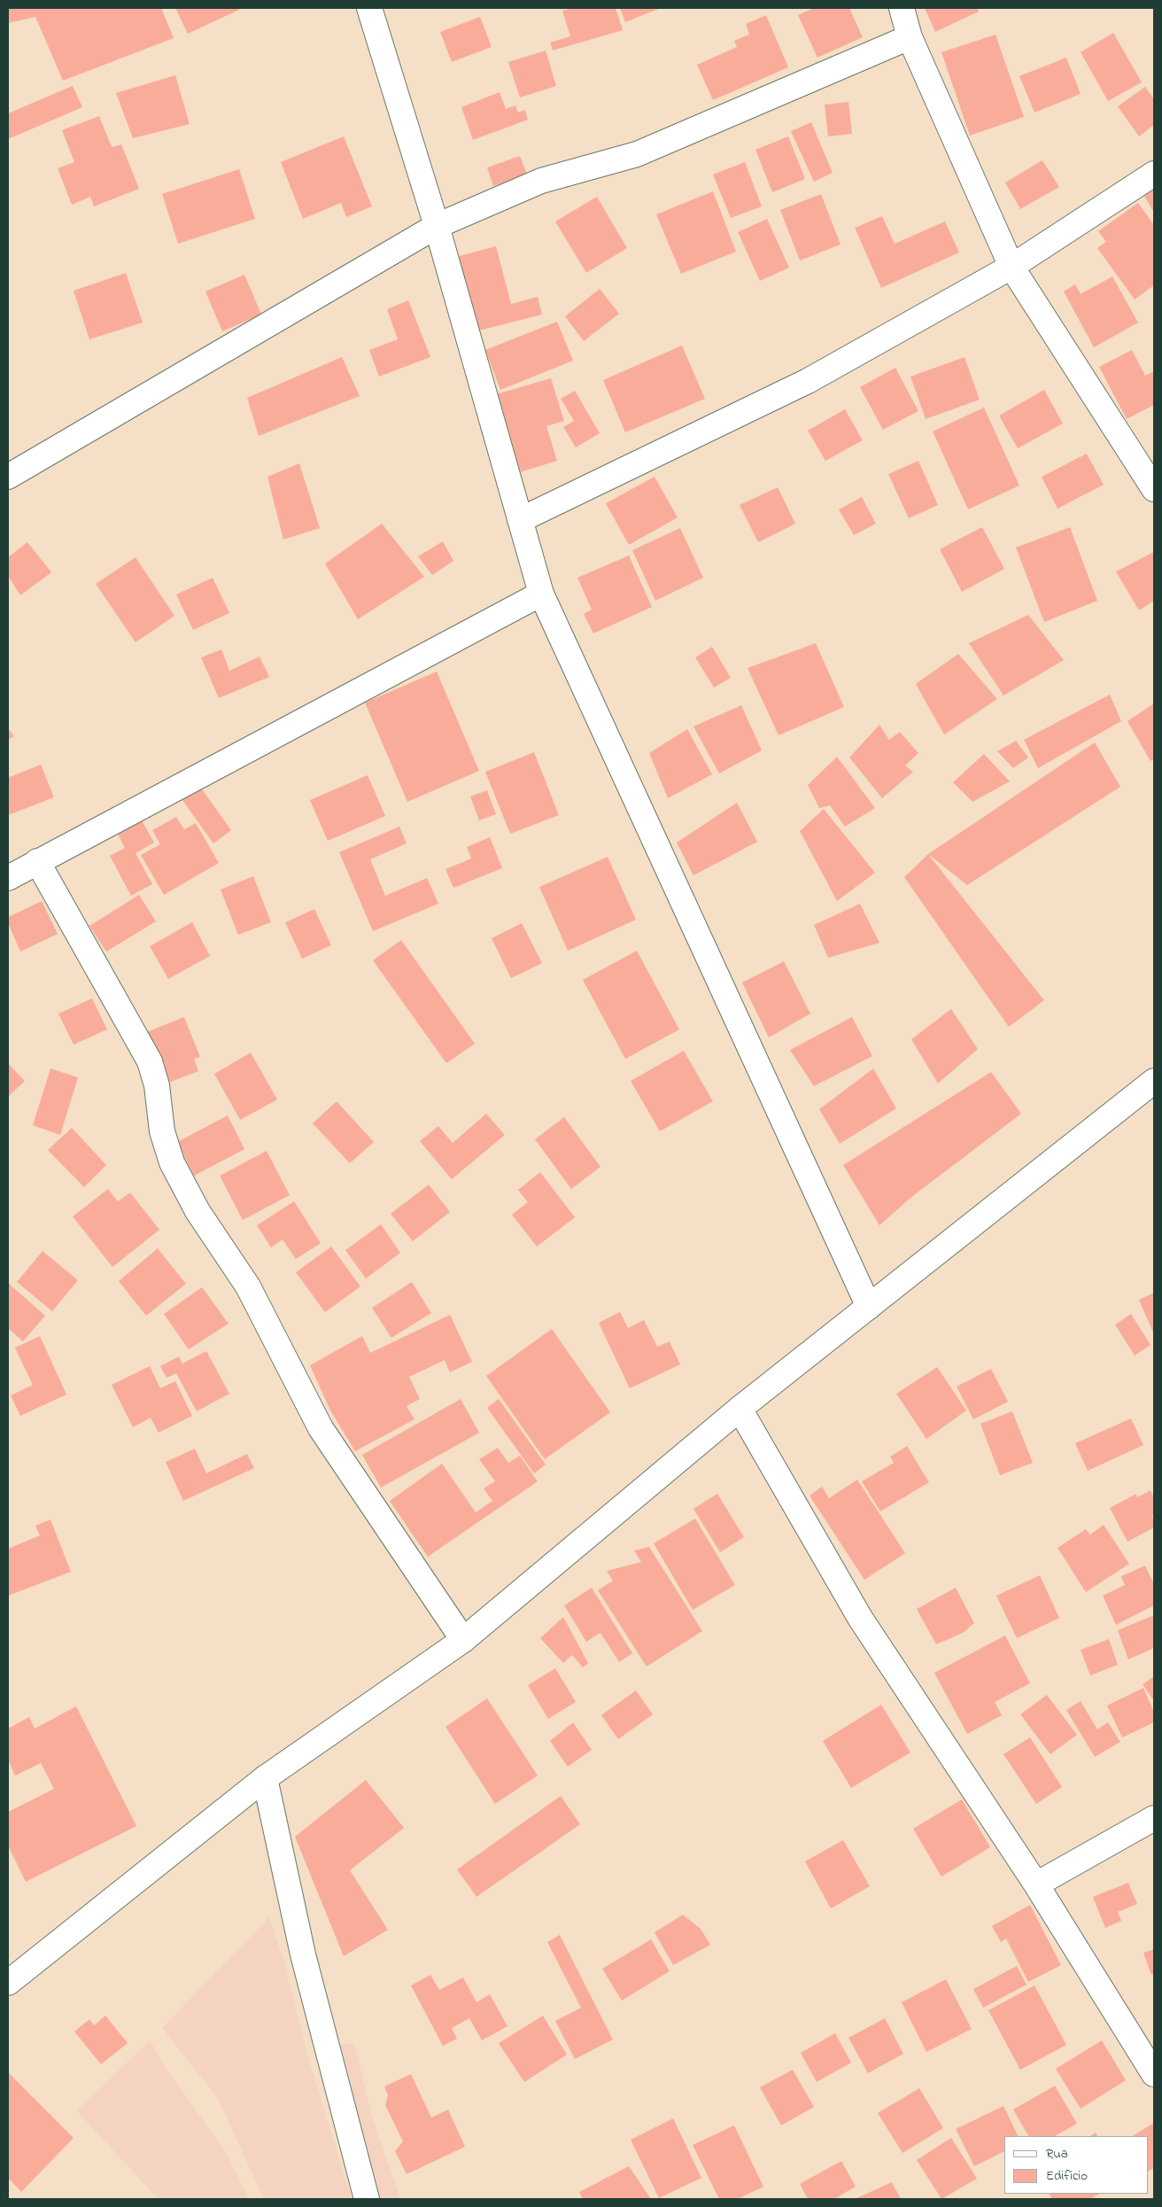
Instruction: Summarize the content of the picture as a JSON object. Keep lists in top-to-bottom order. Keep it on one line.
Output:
{"legend":["Rua","Edifício"]}
